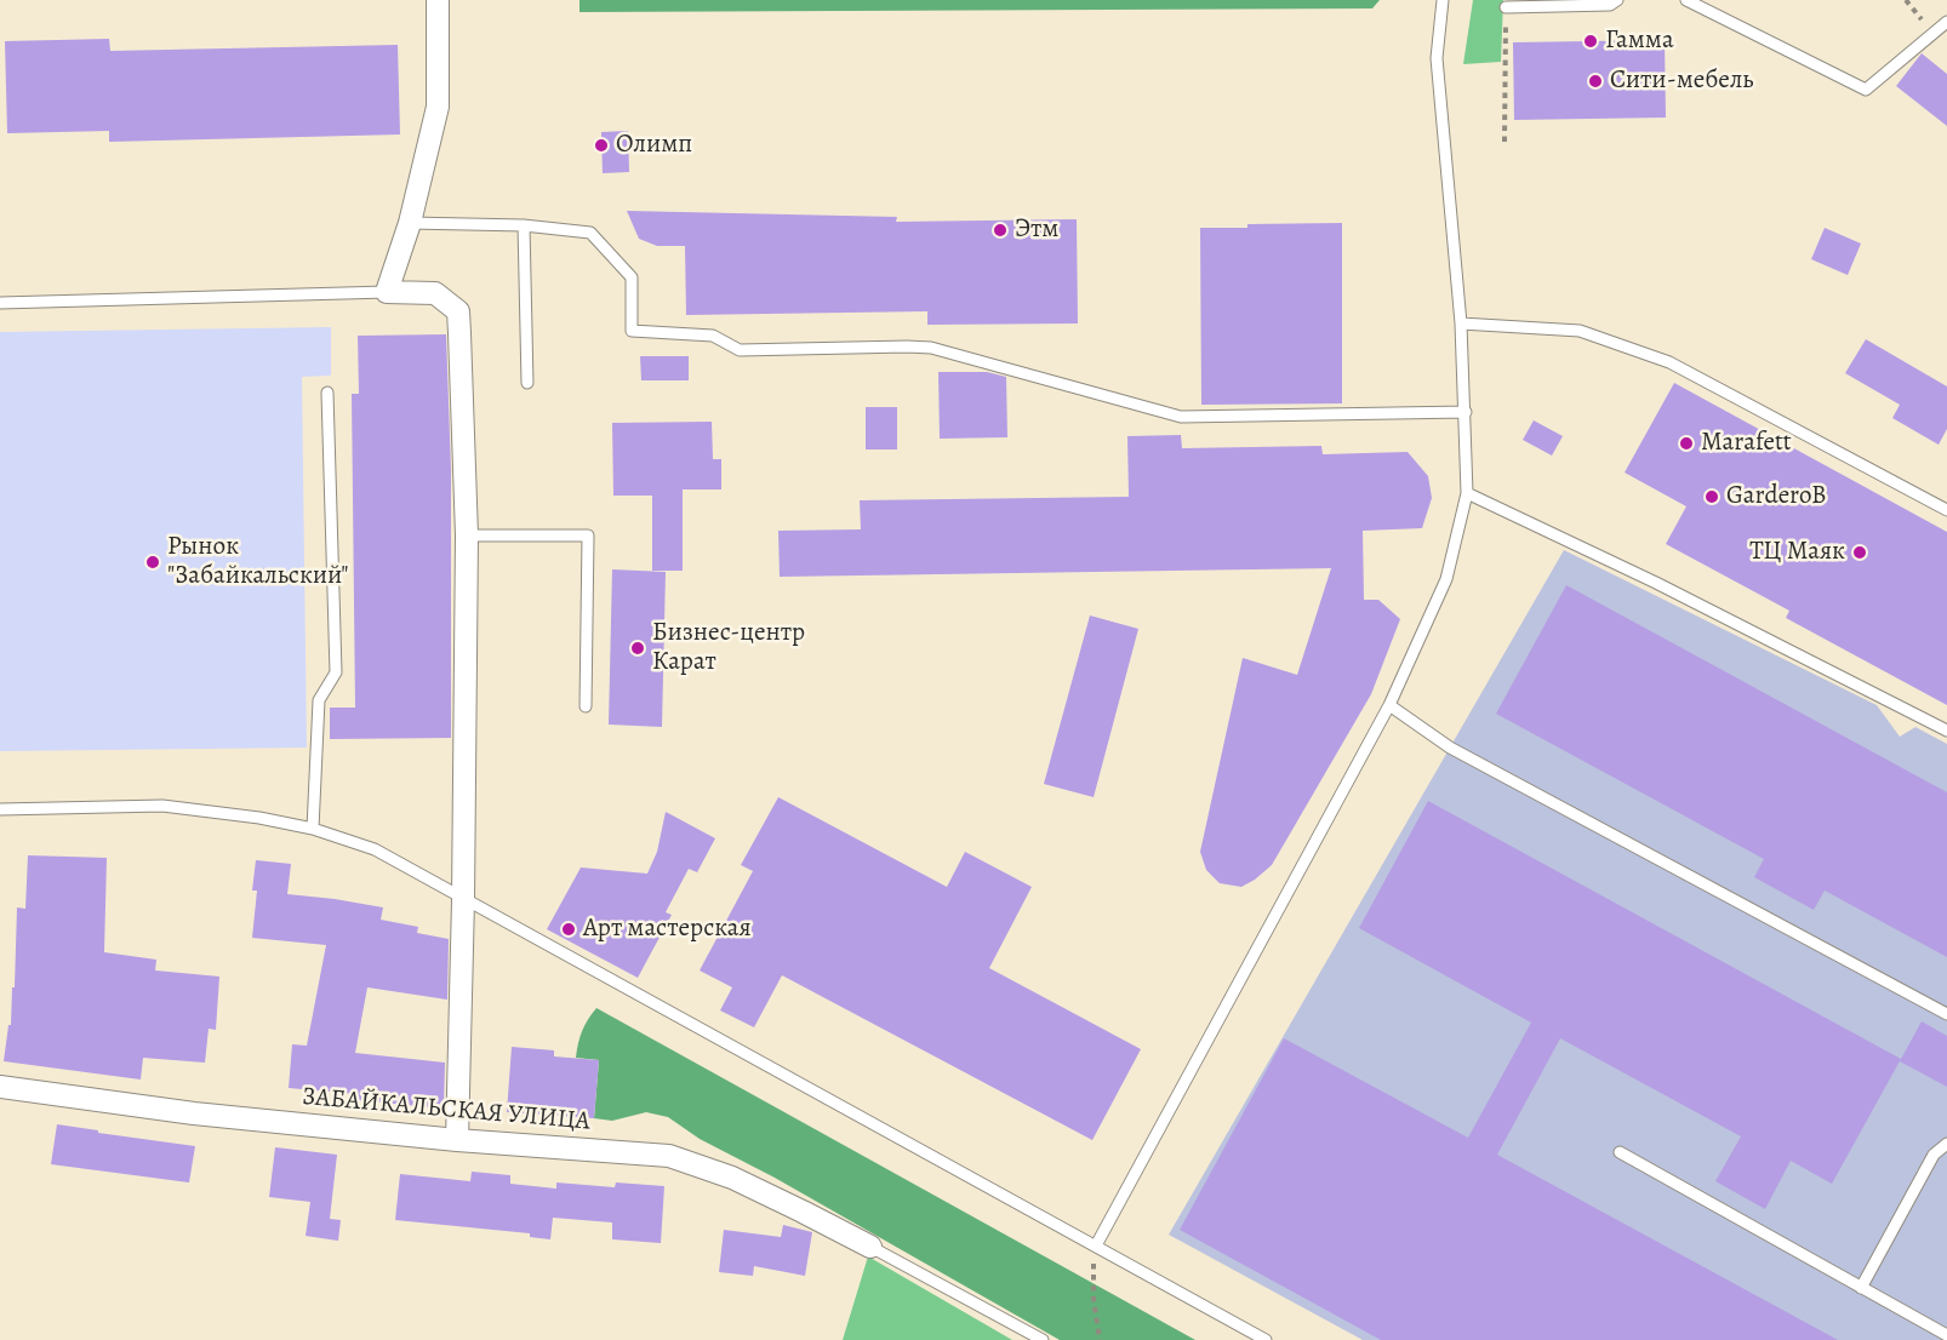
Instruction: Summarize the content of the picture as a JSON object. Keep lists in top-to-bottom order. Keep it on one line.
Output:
{"streets":{"street":["ЗАБАЙКАЛЬСКАЯ УЛИЦА"]},"places":["Гамма","Сити-мебель","Олимп","Этм","Marafett","GarderoB","ТЦ Маяк","Рынок \"Забайкальский\"","Бизнес-центр Карат","Арт мастерская"]}
